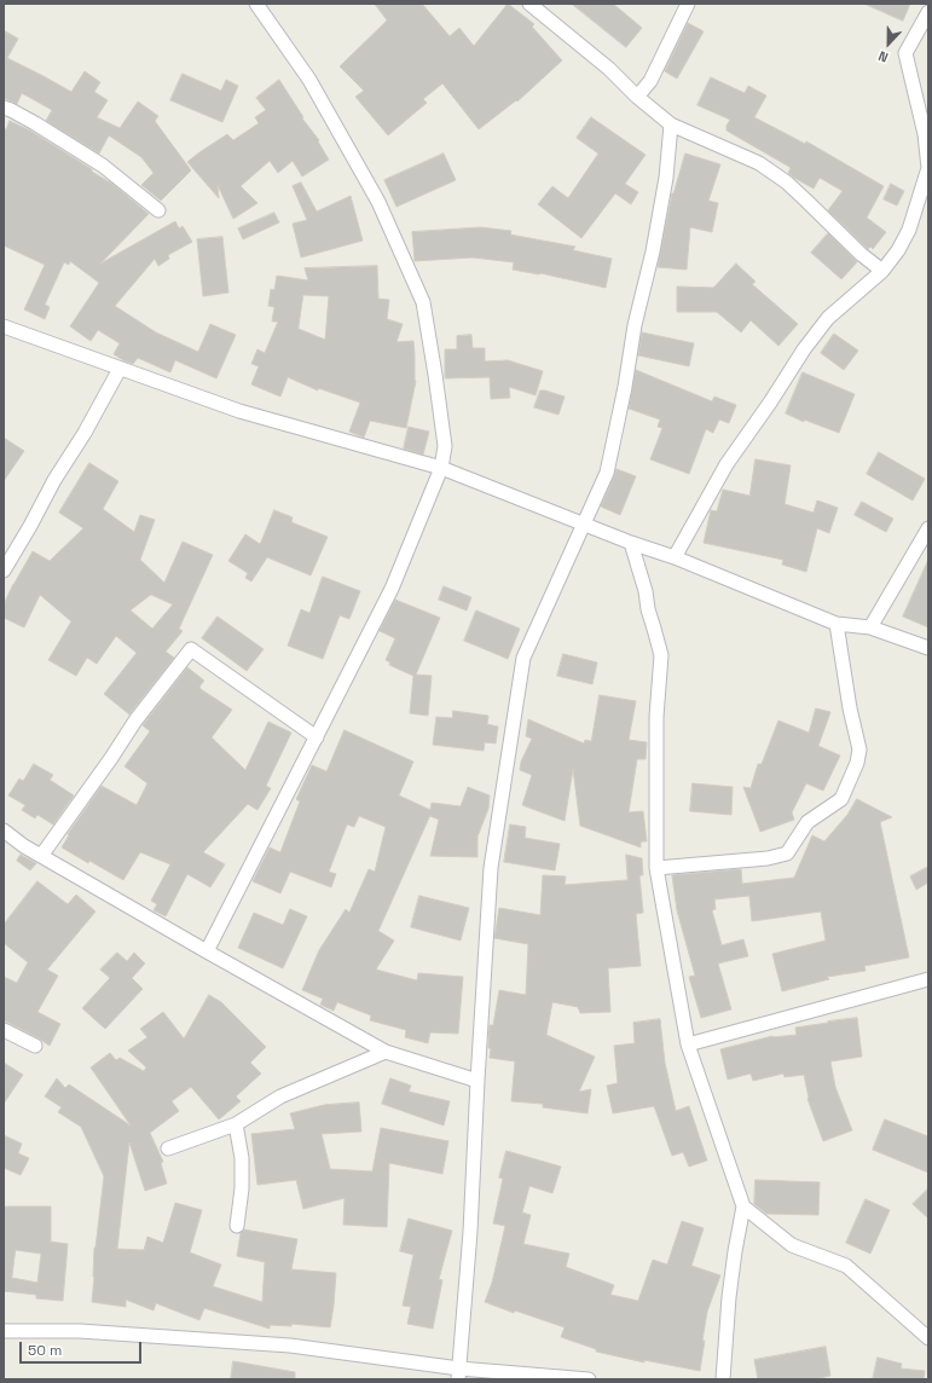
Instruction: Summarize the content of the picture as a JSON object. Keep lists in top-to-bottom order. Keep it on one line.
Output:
{"scale_bar":"50 m","north":"bottom"}
